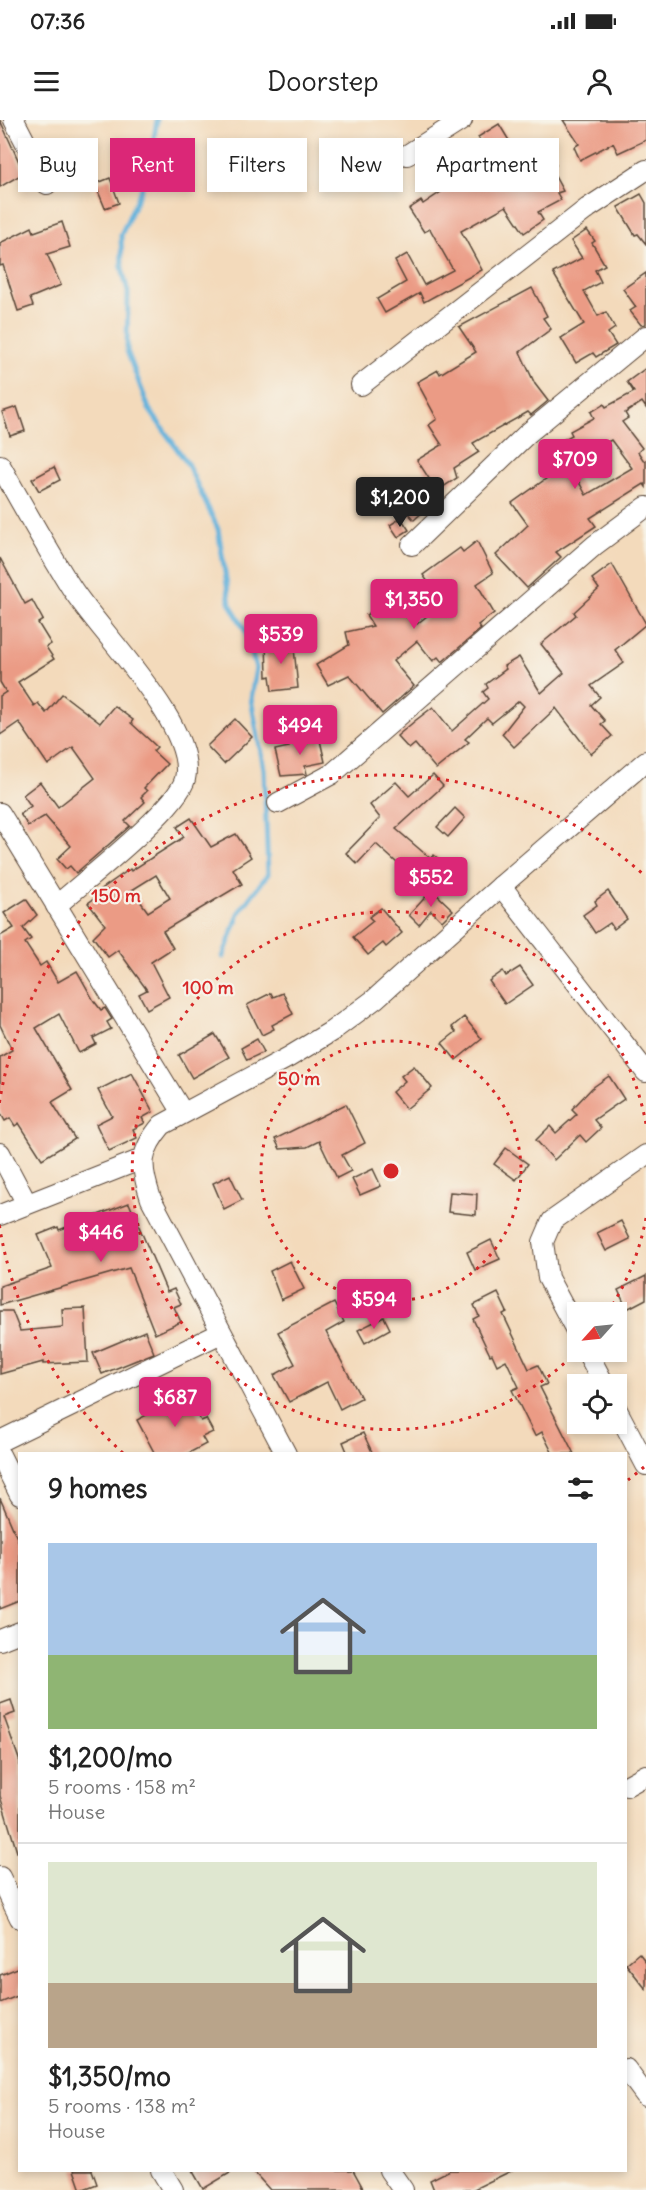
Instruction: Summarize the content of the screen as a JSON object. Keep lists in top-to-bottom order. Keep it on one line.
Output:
{"north":"bottom left","page":{"status":"07:36","header":"Doorstep","chip":["Buy","Rent","Filters","New","Apartment"],"price":["$709","$1,200","$1,350","$539","$494","$552","$446","$594","$687"],"heading":"9 homes","list":[{"name":"$1,200/mo","note":"5 rooms · 158 m² · House"},{"name":"$1,350/mo","note":"5 rooms · 138 m² · House"}]},"rings":["150 m","100 m","50 m"]}
